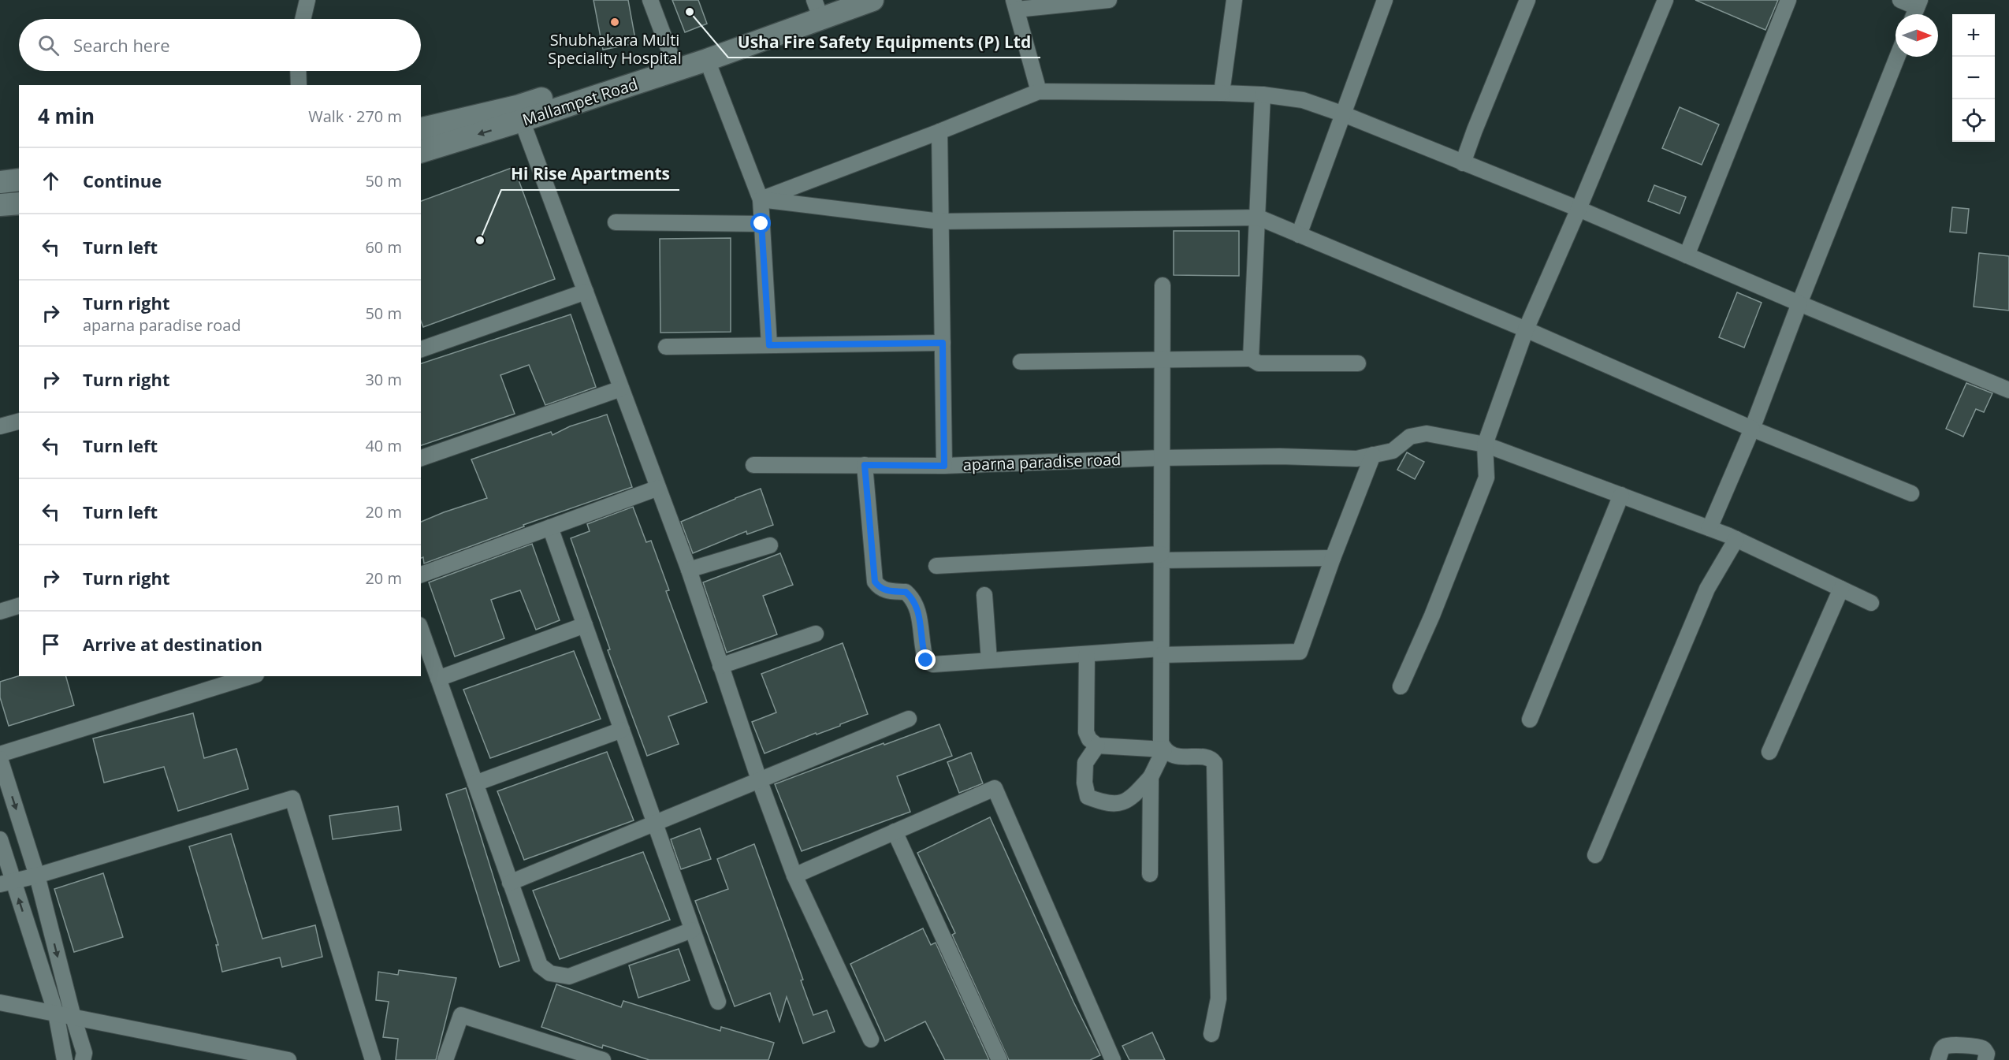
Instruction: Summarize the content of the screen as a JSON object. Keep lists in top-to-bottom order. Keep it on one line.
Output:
{"streets":{"main road":["Mallampet Road"],"street":["aparna paradise road"]},"places":["Usha Fire Safety Equipments (P) Ltd","Shubhakara Multi Speciality Hospital","Hi Rise Apartments"],"north":"right","page":{"map_buttons":["+","−"],"search":"Search here","heading":["4 min","Walk · 270 m"],"list":[["Continue","50 m"],["Turn left","60 m"],["Turn right","aparna paradise road","50 m"],["Turn right","30 m"],["Turn left","40 m"],["Turn left","20 m"],["Turn right","20 m"],"Arrive at destination"]}}
